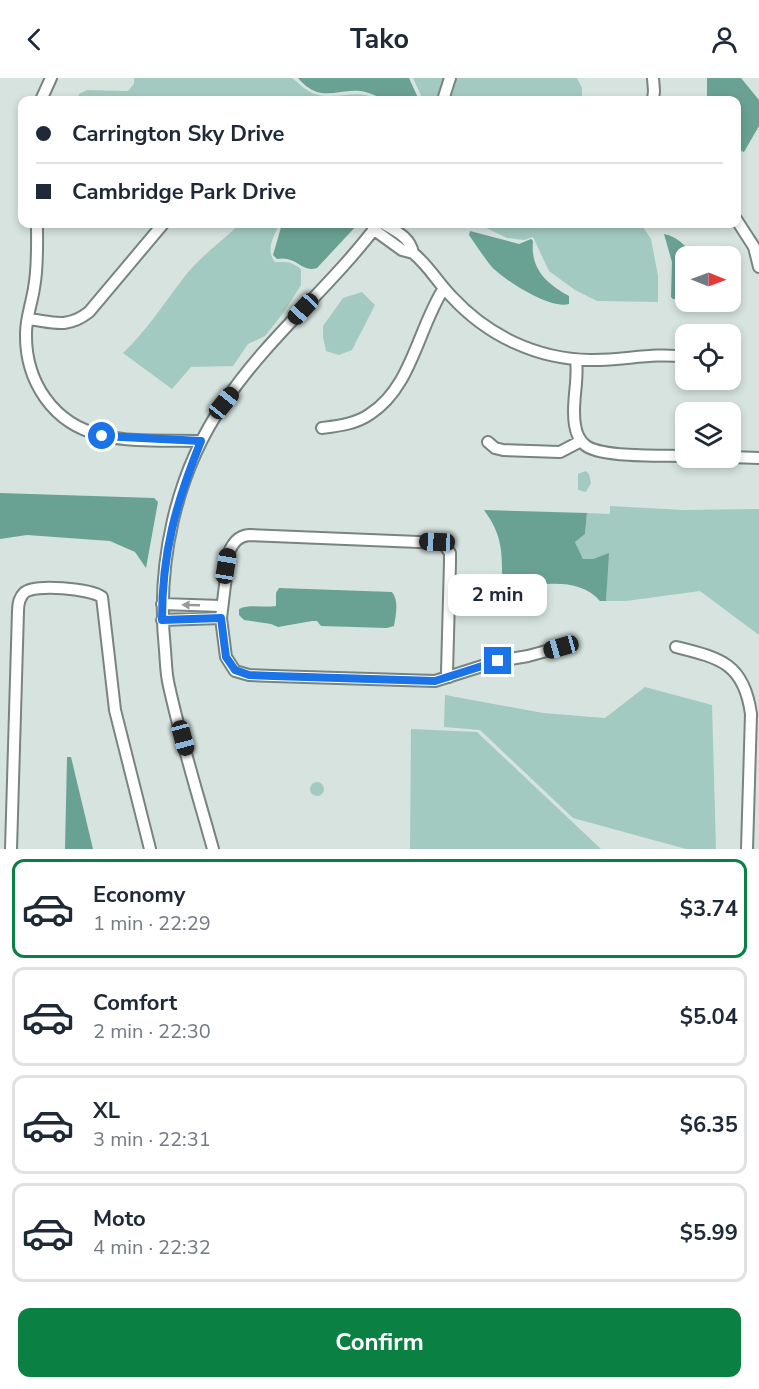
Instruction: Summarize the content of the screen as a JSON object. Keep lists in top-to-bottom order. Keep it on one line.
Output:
{"north":"right","page":{"header":"Tako","banner":["Carrington Sky Drive","Cambridge Park Drive"],"bubble":"2 min","list":[{"name":"Economy","note":"1 min · 22:29","value":"$3.74"},{"name":"Comfort","note":"2 min · 22:30","value":"$5.04"},{"name":"XL","note":"3 min · 22:31","value":"$6.35"},{"name":"Moto","note":"4 min · 22:32","value":"$5.99"}],"buttons":"Confirm"}}
